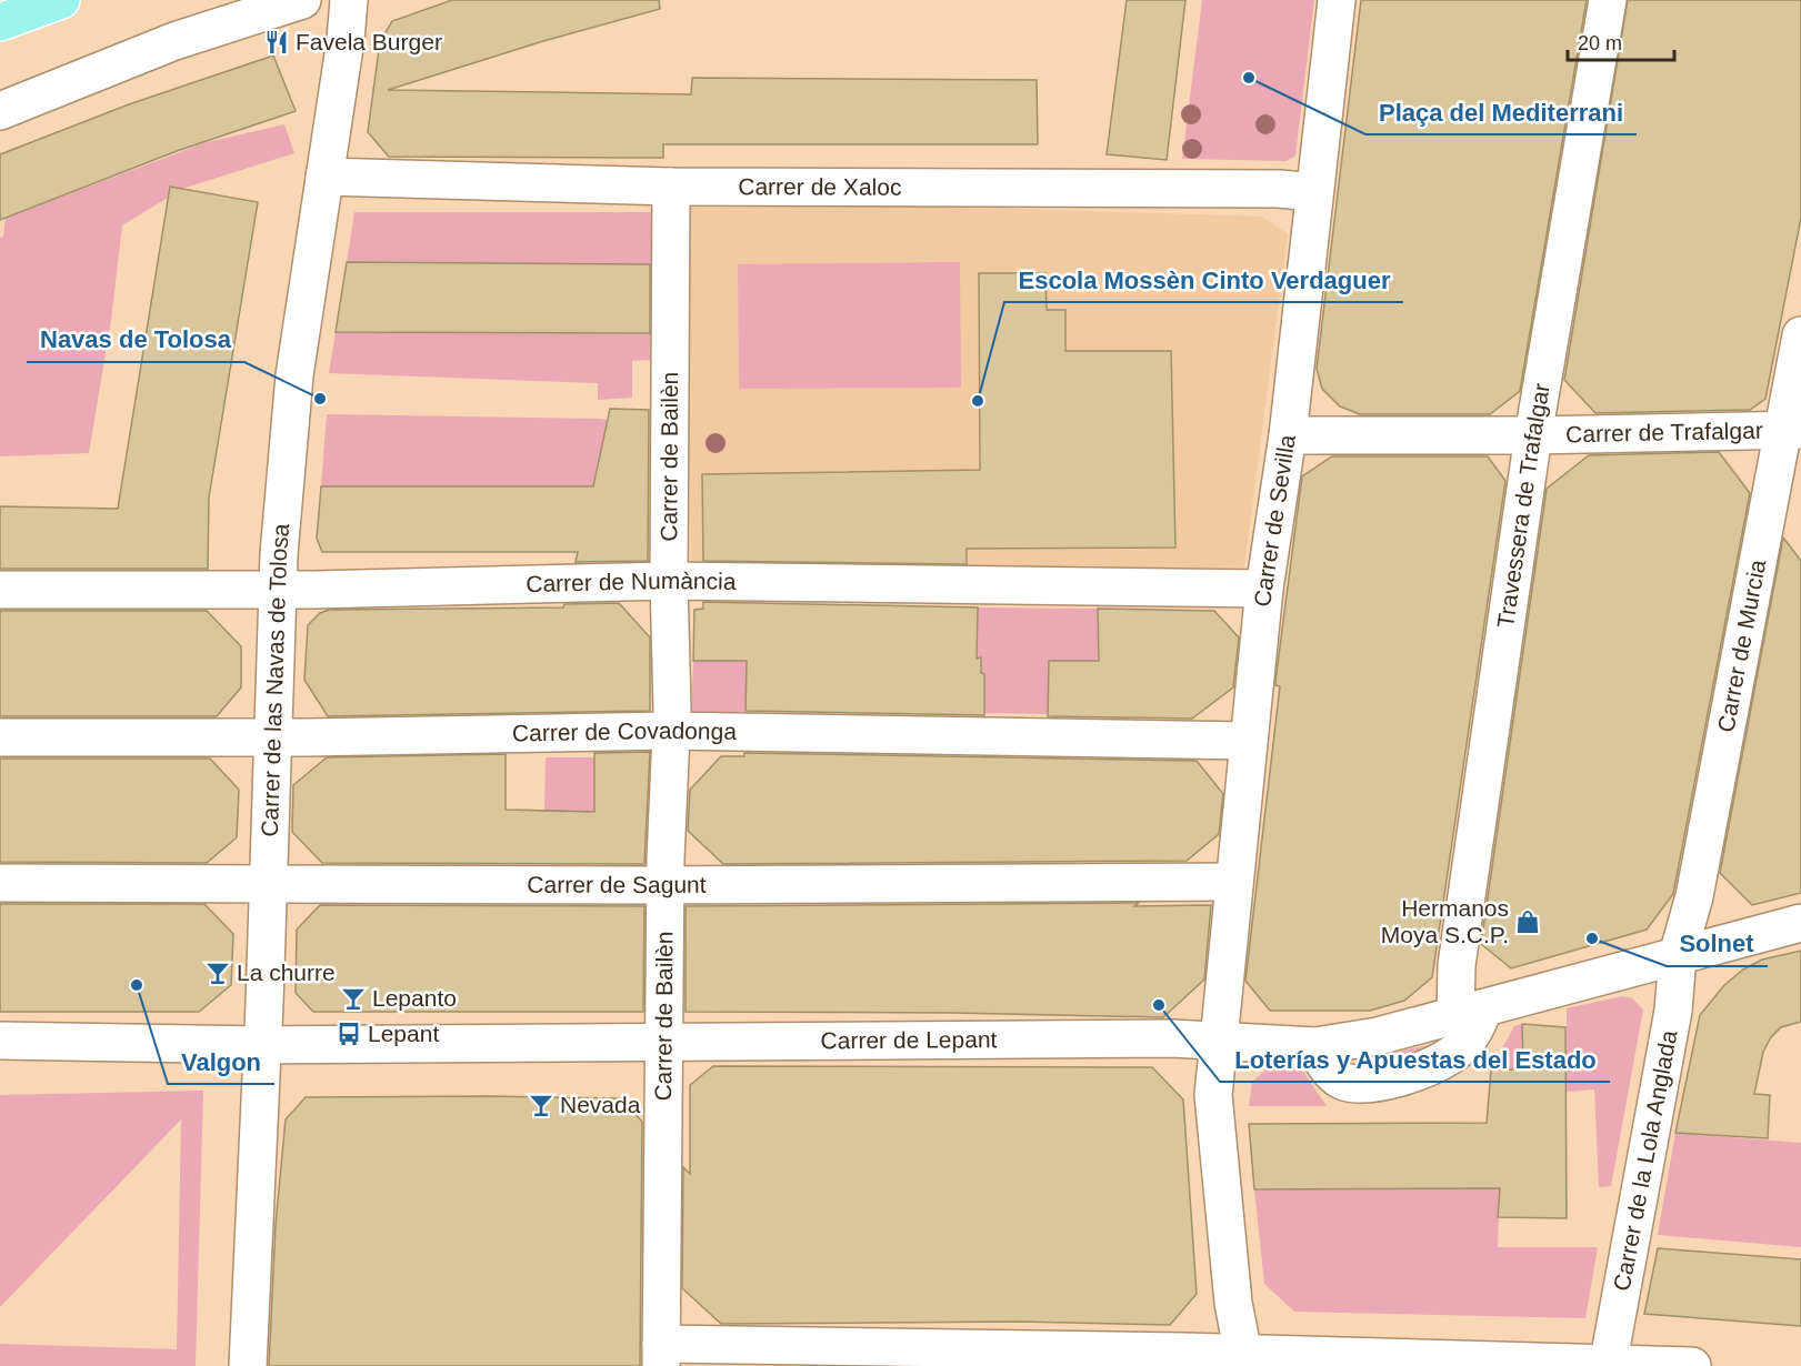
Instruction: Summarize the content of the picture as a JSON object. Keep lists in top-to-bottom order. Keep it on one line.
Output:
{"streets":{"street":["Carrer de Xaloc","Carrer de Trafalgar","Carrer de Bailèn","Travessera de Trafalgar","Carrer de Sevilla","Carrer de Numància","Carrer de Murcia","Carrer de las Navas de Tolosa","Carrer de Covadonga","Carrer de Sagunt","Carrer de Lepant","Carrer de la Lola Anglada"]},"crossings":[["Carrer de Xaloc","Carrer de Bailèn"],["Carrer de Xaloc","Carrer de Sevilla"],["Carrer de Xaloc","Carrer de las Navas de Tolosa"],["Carrer de Trafalgar","Travessera de Trafalgar"],["Carrer de Trafalgar","Carrer de Sevilla"],["Carrer de Trafalgar","Carrer de Murcia"],["Carrer de Bailèn","Carrer de Numància"],["Carrer de Bailèn","Carrer de Covadonga"],["Carrer de Bailèn","Carrer de Sagunt"],["Carrer de Bailèn","Carrer de Lepant"],["Travessera de Trafalgar","Carrer de Lepant"],["Carrer de Sevilla","Carrer de Numància"],["Carrer de Sevilla","Carrer de Covadonga"],["Carrer de Sevilla","Carrer de Sagunt"],["Carrer de Sevilla","Carrer de Lepant"],["Carrer de Numància","Carrer de las Navas de Tolosa"],["Carrer de Murcia","Carrer de Lepant"],["Carrer de Murcia","Carrer de la Lola Anglada"],["Carrer de las Navas de Tolosa","Carrer de Covadonga"],["Carrer de las Navas de Tolosa","Carrer de Sagunt"],["Carrer de las Navas de Tolosa","Carrer de Lepant"],["Carrer de Lepant","Carrer de la Lola Anglada"]],"places":{"restaurant":["Favela Burger"],"other":["Plaça del Mediterrani","Navas de Tolosa","Escola Mossèn Cinto Verdaguer","Solnet","Valgon","Loterías y Apuestas del Estado"],"shop":["Hermanos Moya S.C.P."],"bar":["La churre","Lepanto","Nevada"],"bus stop":["Lepant"]},"scale_bar":"20 m"}
